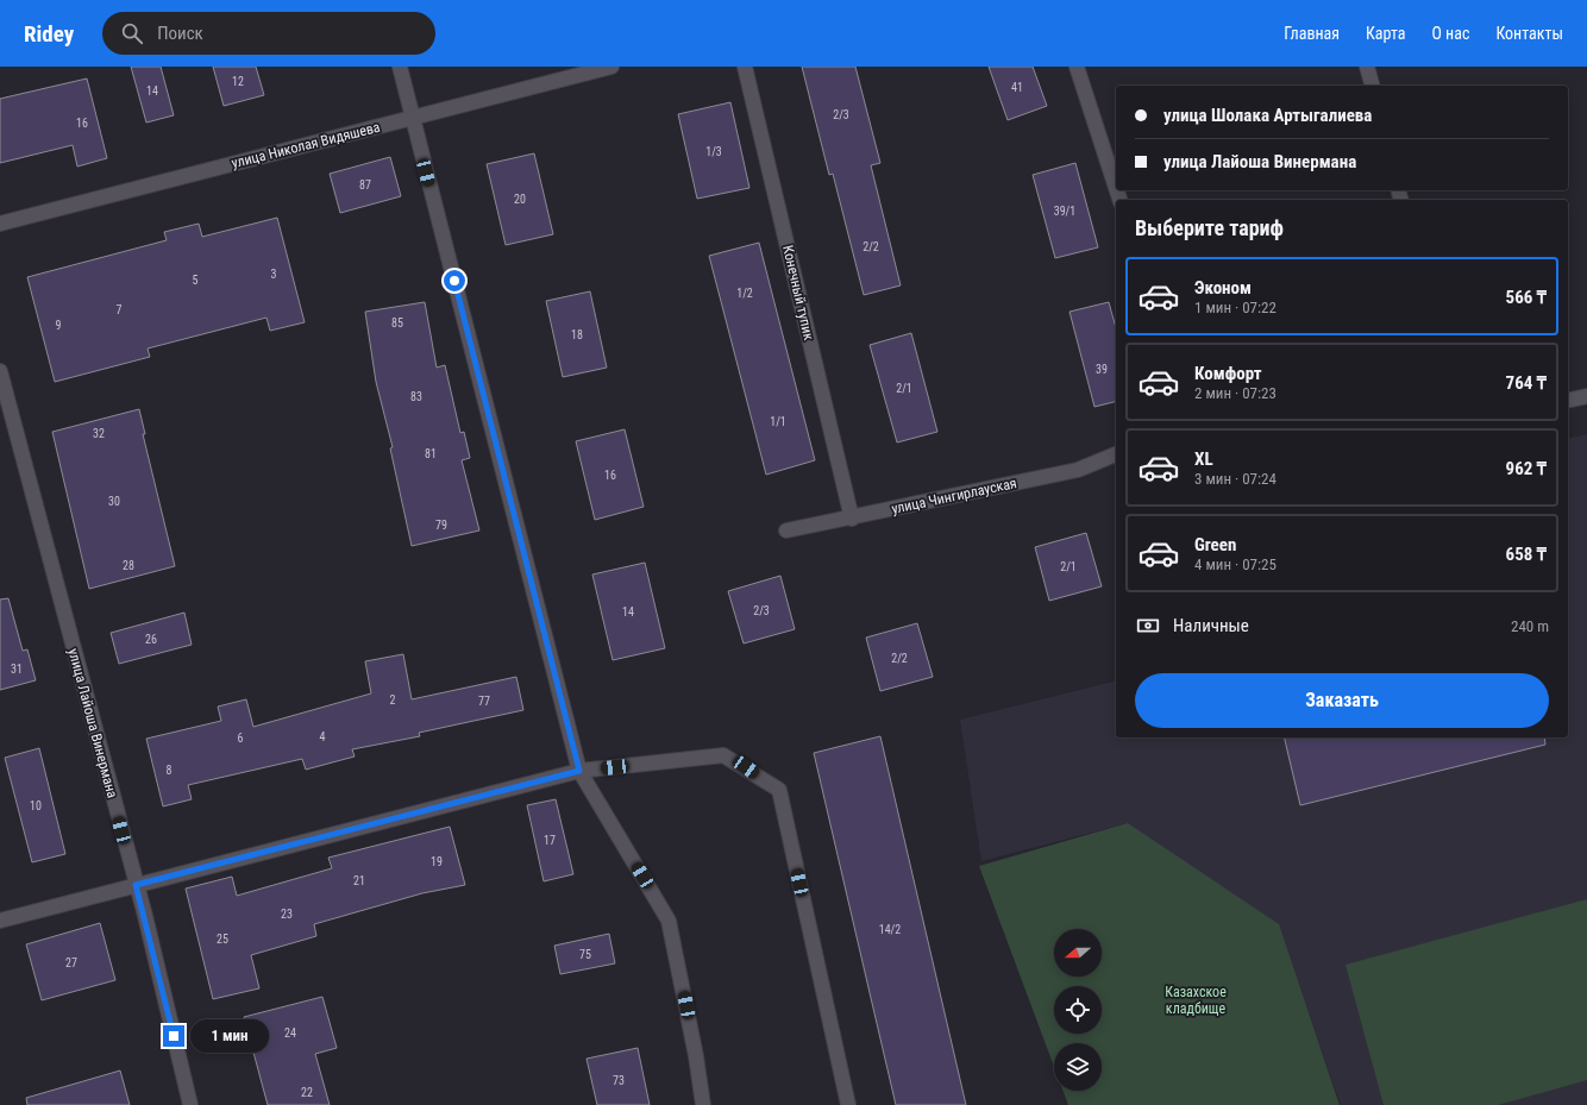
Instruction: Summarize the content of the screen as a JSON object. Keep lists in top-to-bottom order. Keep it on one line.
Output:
{"streets":{"street":["улица Николая Видяшева","Конечный тупик","улица Чингирлауская","улица Лайоша Винермана"]},"crossings":[["Конечный тупик","улица Чингирлауская"]],"parks":["Казахское кладбище"],"house_numbers":["12","41","14","2/3","16","1/3","87","20","39/1","2/2","3","5","1/2","7","85","9","18","39","2/1","83","1/1","32","81","16","30","79","28","2/1","2/3","14","26","2/2","31","2","77","4","6","8","10","17","19","21","23","14/2","25","75","27","24","73","22"],"north":"left","page":{"header":"Ridey","search":"Поиск","nav":["Главная","Карта","О нас","Контакты"],"banner":["улица Шолака Артыгалиева","улица Лайоша Винермана"],"heading":"Выберите тариф","list":[{"name":"Эконом","note":"1 мин · 07:22","value":"566 ₸"},{"name":"Комфорт","note":"2 мин · 07:23","value":"764 ₸"},{"name":"XL","note":"3 мин · 07:24","value":"962 ₸"},{"name":"Green","note":"4 мин · 07:25","value":"658 ₸"}],"pay":["Наличные","240 m"],"buttons":"Заказать","bubble":"1 мин"}}
